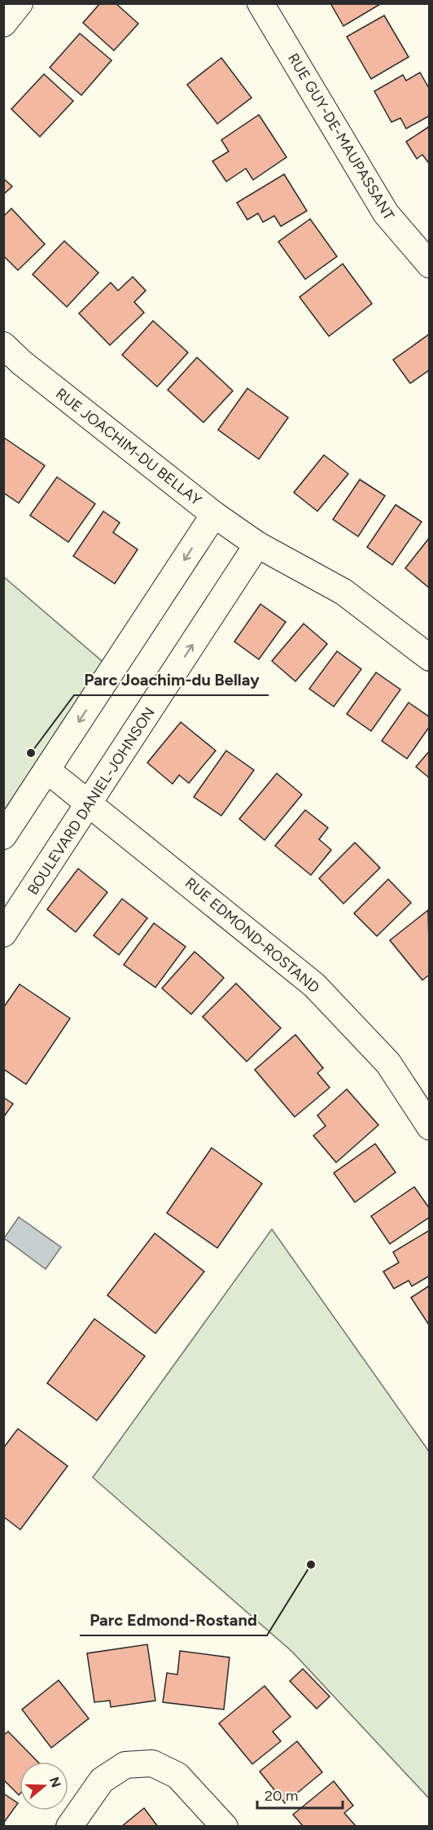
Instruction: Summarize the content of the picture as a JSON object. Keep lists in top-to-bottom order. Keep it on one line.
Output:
{"streets":{"street":["RUE GUY-DE-MAUPASSANT","RUE JOACHIM-DU BELLAY","BOULEVARD DANIEL-JOHNSON","RUE EDMOND-ROSTAND"]},"crossings":[["RUE JOACHIM-DU BELLAY","BOULEVARD DANIEL-JOHNSON"],["BOULEVARD DANIEL-JOHNSON","RUE EDMOND-ROSTAND"]],"places":["Parc Joachim-du Bellay","Parc Edmond-Rostand"],"scale_bar":"20 m","north":"right"}
